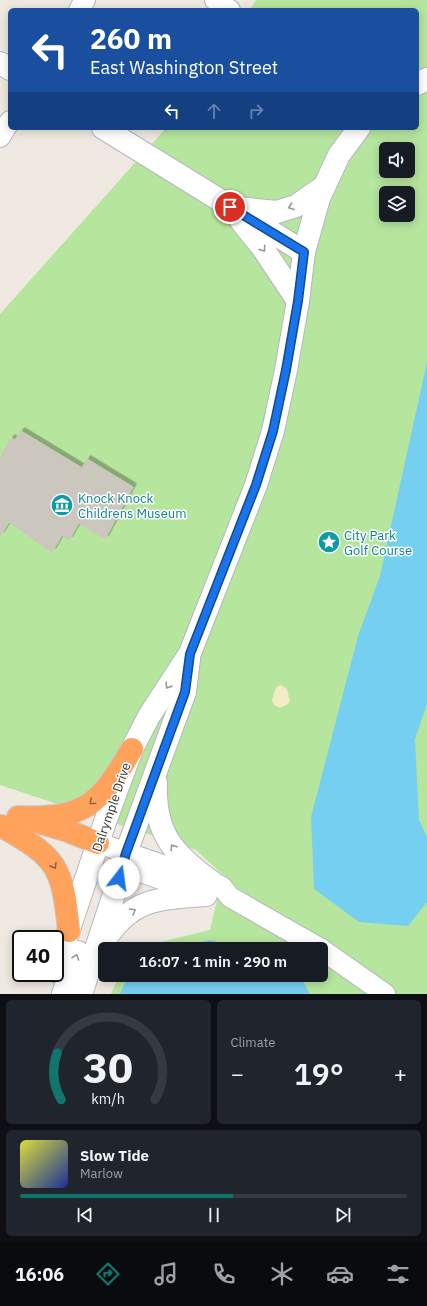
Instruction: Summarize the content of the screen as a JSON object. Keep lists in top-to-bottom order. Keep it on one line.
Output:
{"streets":{"street":["Dalrymple Drive"]},"places":{"museum":["Knock Knock Childrens Museum"],"place":["City Park Golf Course"]},"page":{"turn":["260 m","East Washington Street"],"limit":"40","trip":"16:07 · 1 min · 290 m","tile":"Climate","heat":["−","19°","+"],"song":["Slow Tide","Marlow"],"tabs":"16:06","gauge":["30","km/h"]}}
